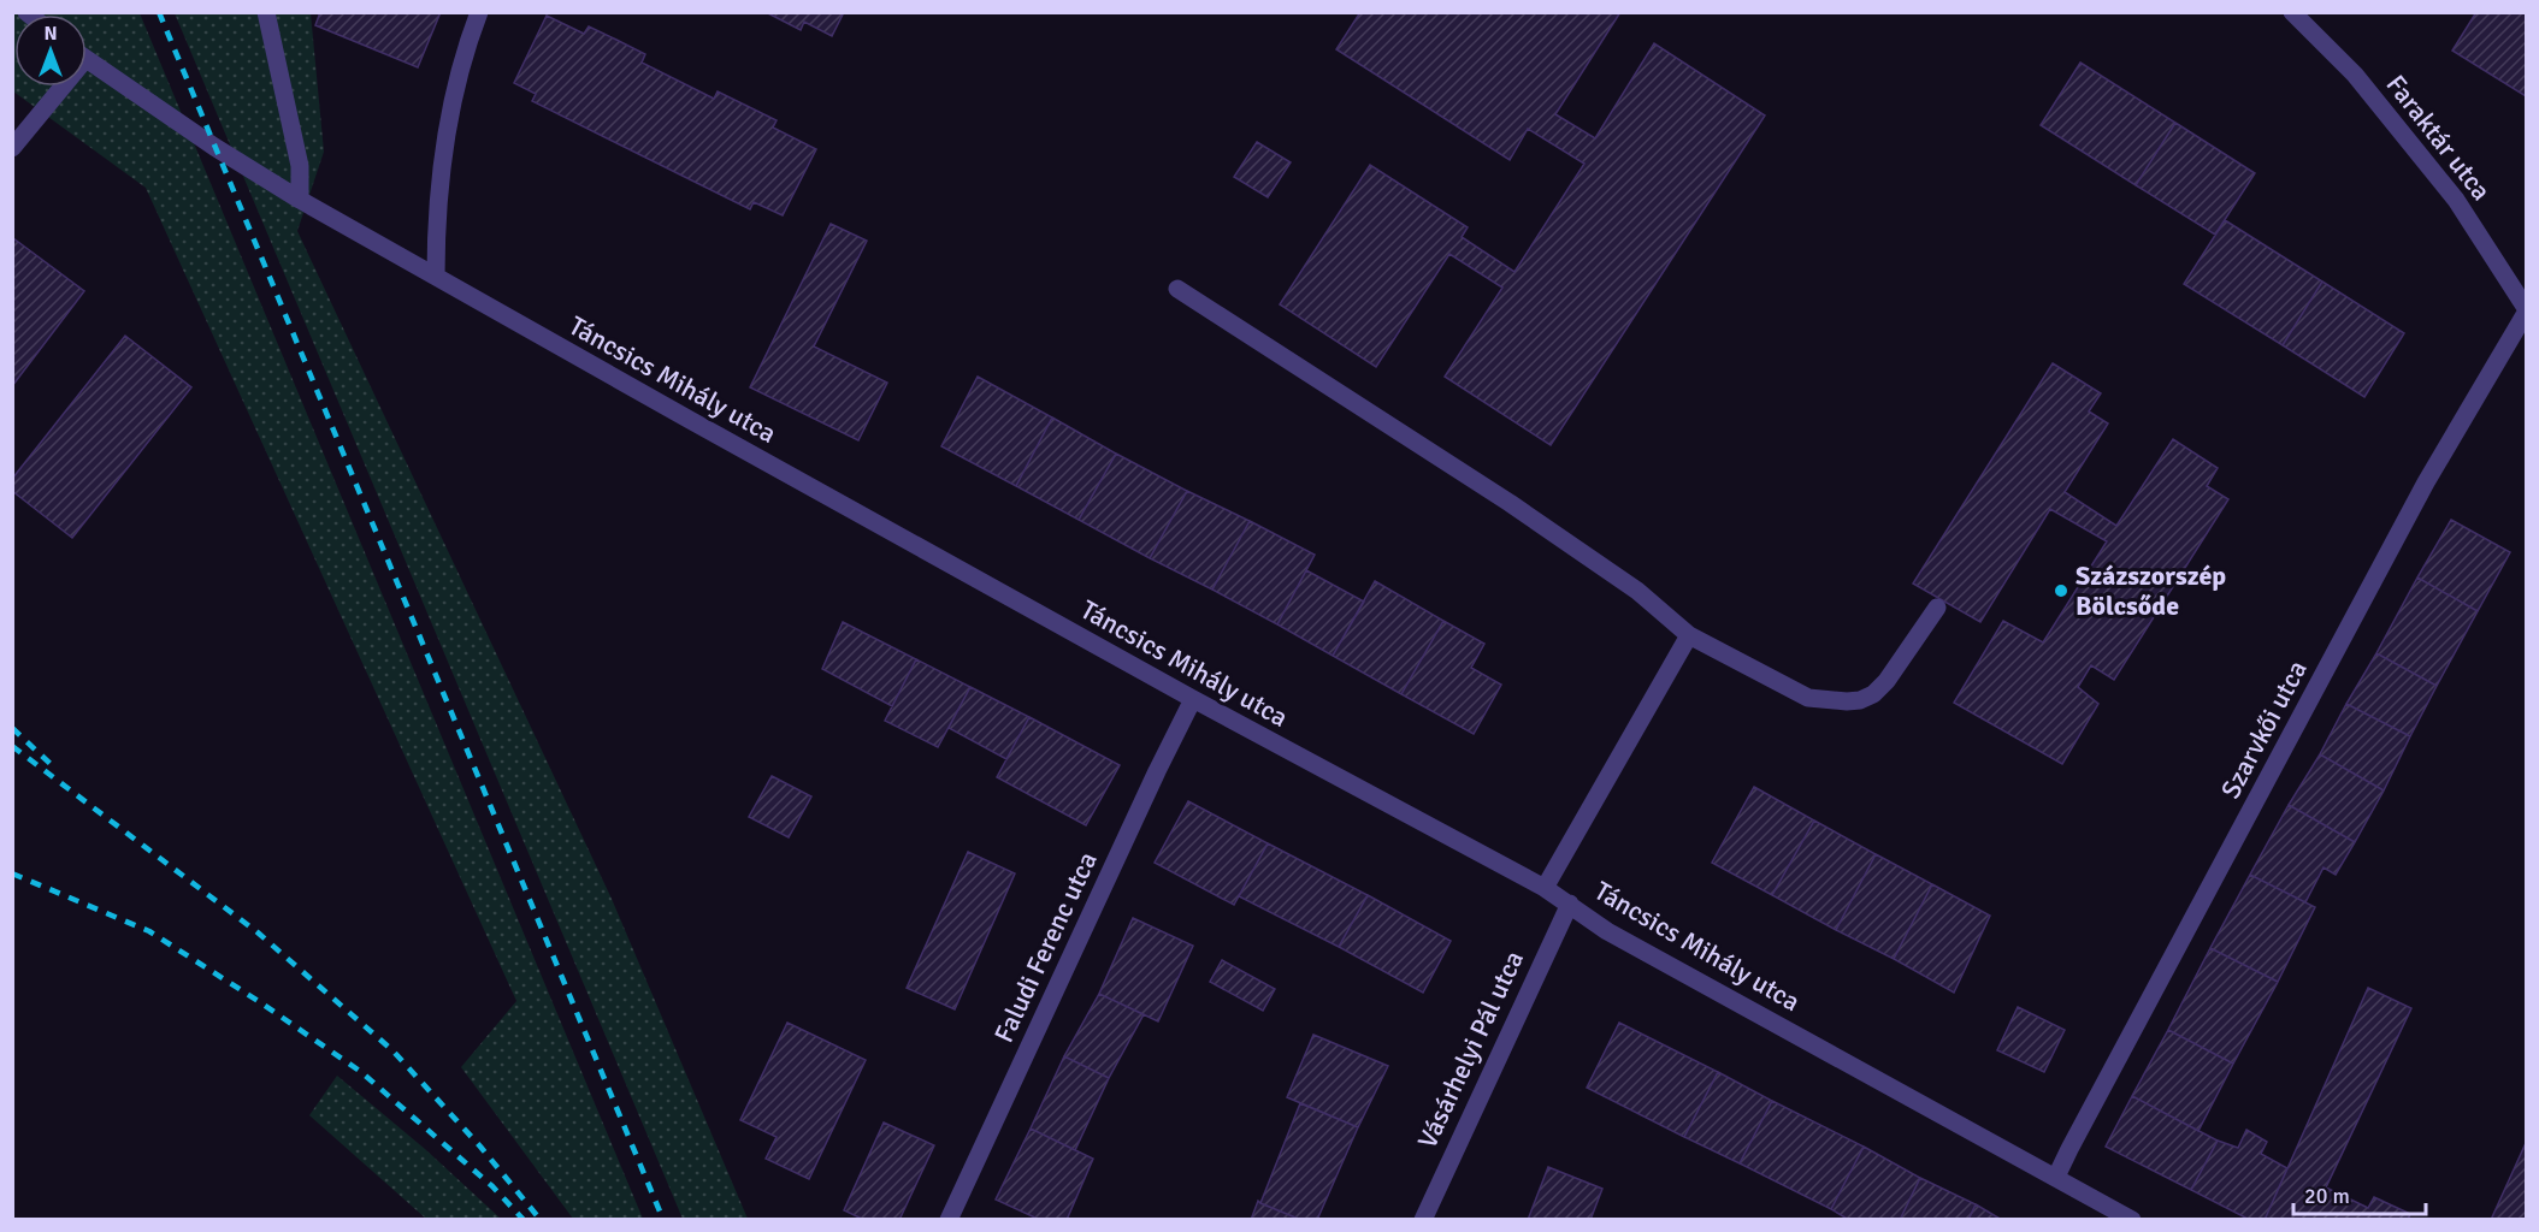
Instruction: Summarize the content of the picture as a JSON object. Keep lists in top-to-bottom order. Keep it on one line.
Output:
{"streets":{"street":["Faraktár utca","Táncsics Mihály utca","Szarvkői utca","Faludi Ferenc utca","Vásárhelyi Pál utca"]},"crossings":[["Faraktár utca","Szarvkői utca"],["Táncsics Mihály utca","Szarvkői utca"],["Táncsics Mihály utca","Faludi Ferenc utca"],["Táncsics Mihály utca","Vásárhelyi Pál utca"]],"places":["Százszorszép Bölcsőde"],"scale_bar":"20 m","north":"top"}
